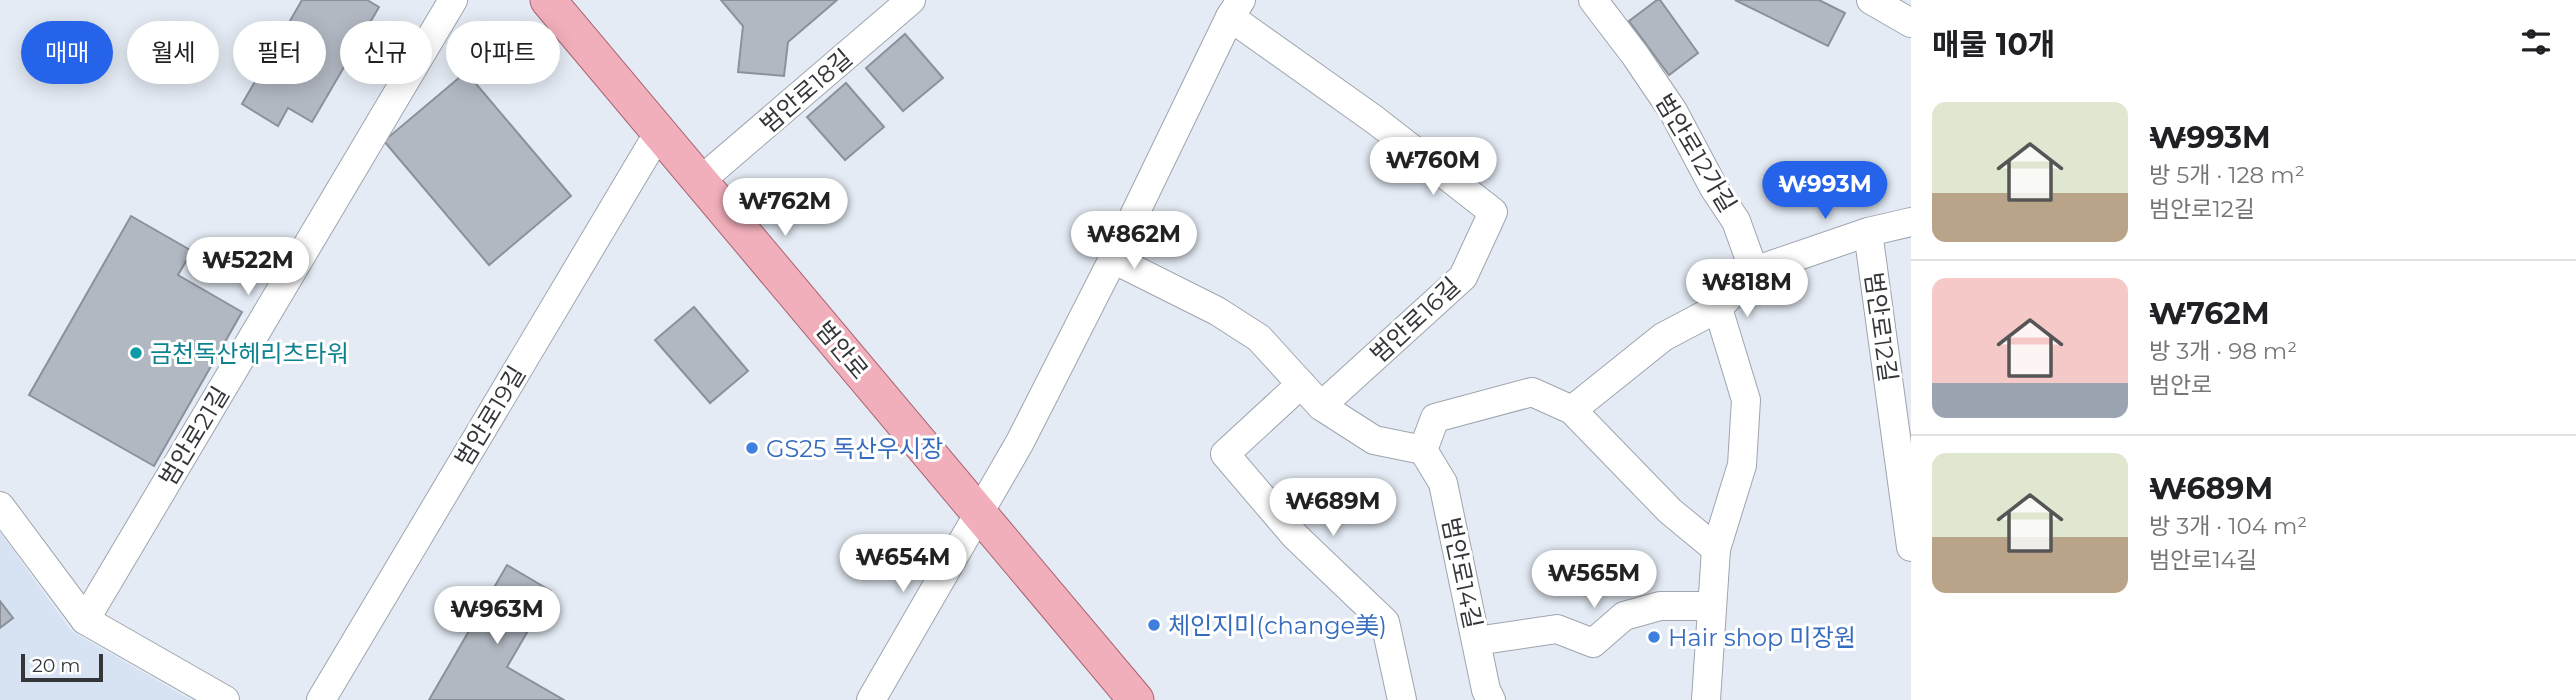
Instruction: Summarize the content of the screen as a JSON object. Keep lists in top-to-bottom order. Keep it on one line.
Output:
{"streets":{"main road":["범안로"],"street":["범안로18길","범안로12가길","범안로16길","범안로12길","범안로19길","범안로21길","범안로14길"]},"crossings":[["범안로18길","범안로"],["범안로12가길","범안로12길"],["범안로16길","범안로"],["범안로","범안로19길"]],"places":["금천독산헤리츠타워","GS25 독산우시장","체인지미(change美)","Hair shop 미장원"],"scale_bar":"20 m","page":{"heading":"매물 10개","chip":["매매","월세","필터","신규","아파트"],"list":[{"name":"₩993M","note":"방 5개 · 128 m² · 범안로12길"},{"name":"₩762M","note":"방 3개 · 98 m² · 범안로"},{"name":"₩689M","note":"방 3개 · 104 m² · 범안로14길"}],"price":["₩760M","₩993M","₩762M","₩862M","₩522M","₩818M","₩689M","₩654M","₩565M","₩963M"],"scale":"20 m"}}
